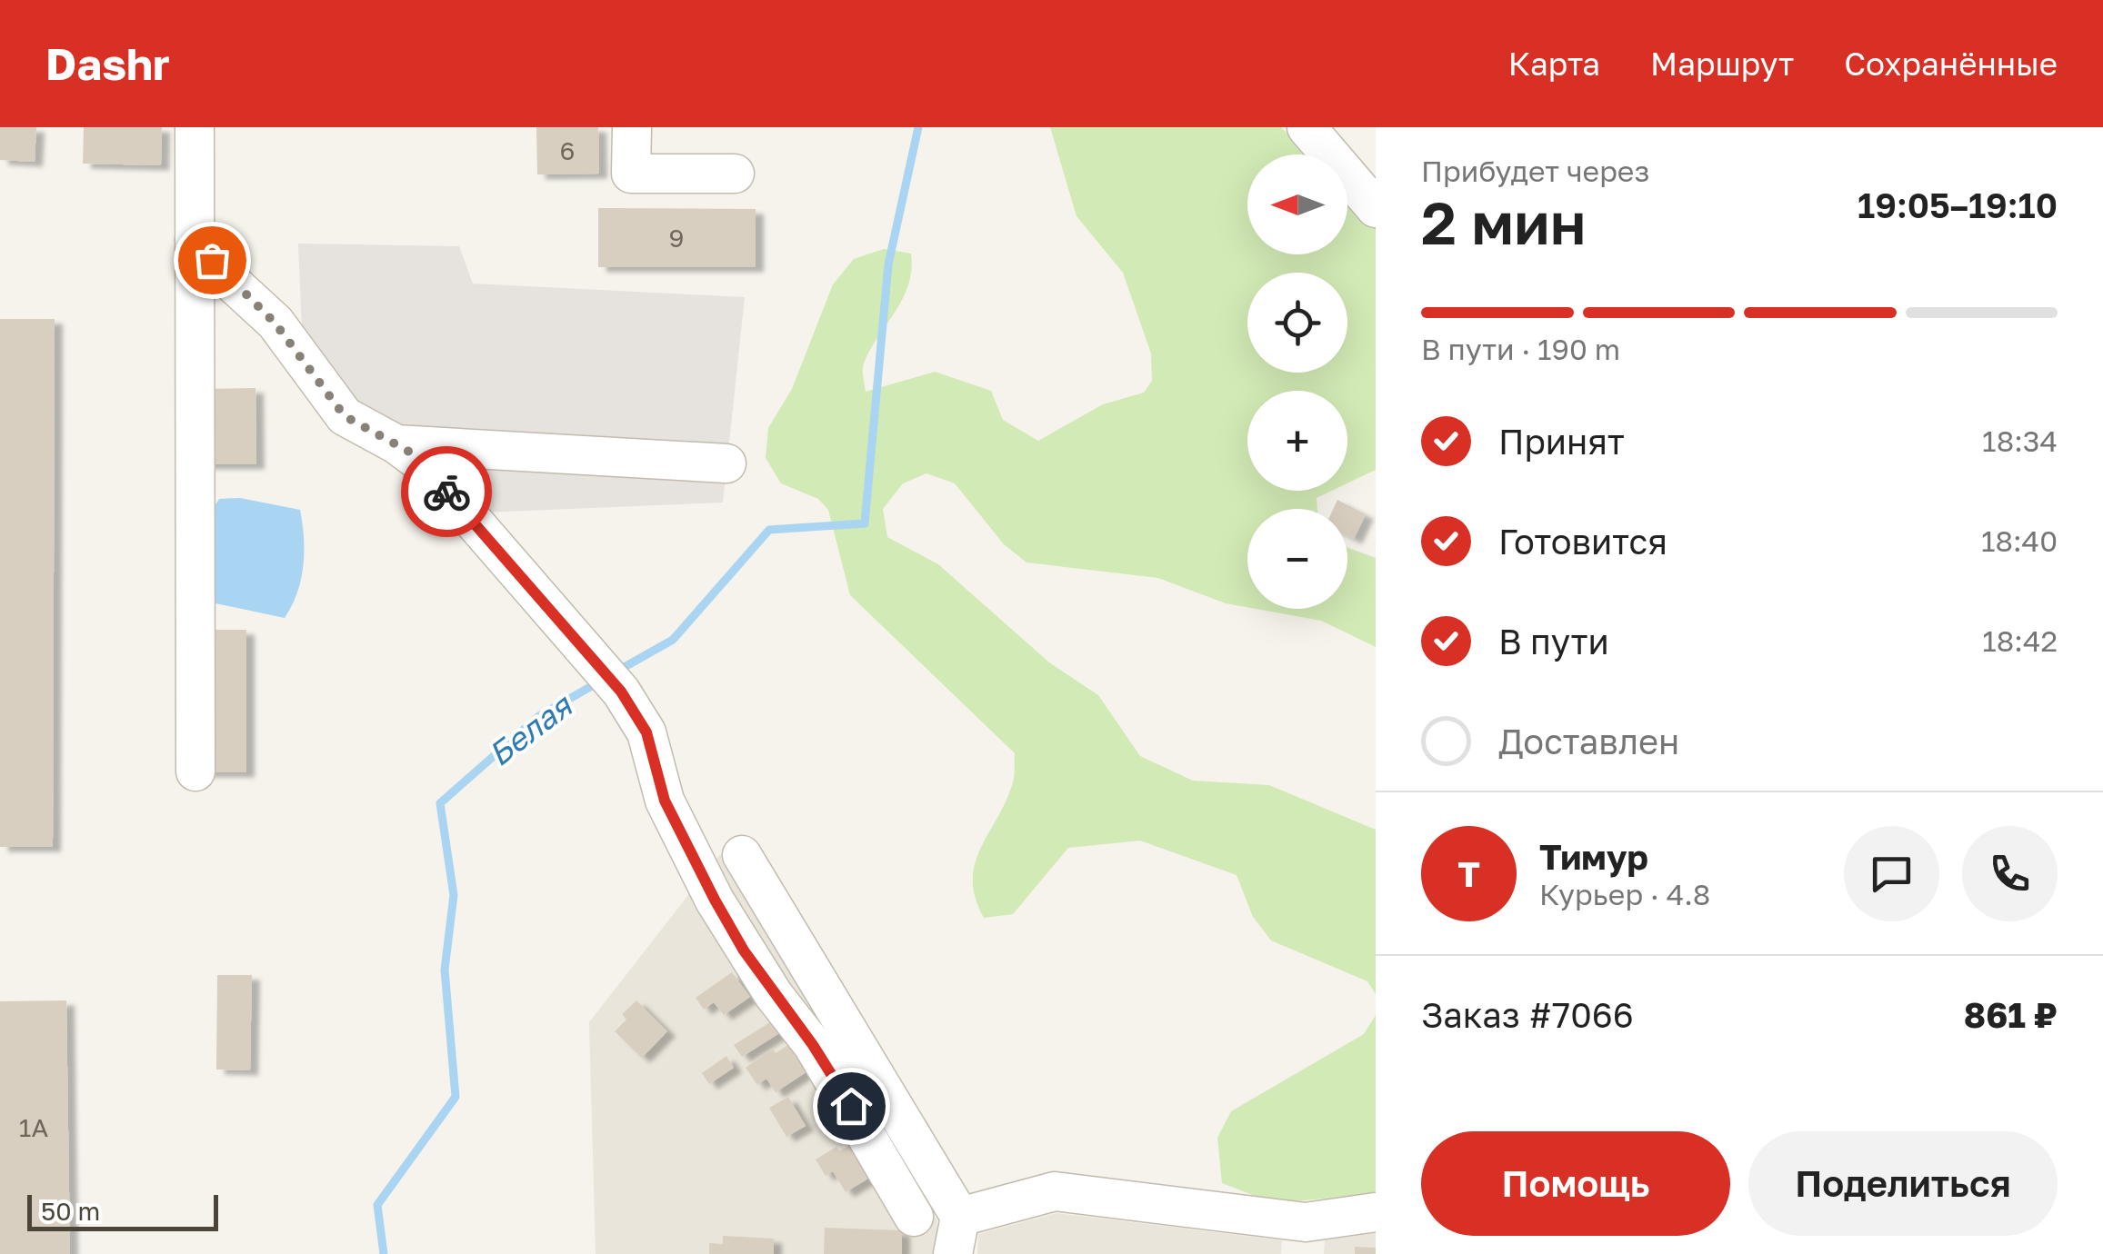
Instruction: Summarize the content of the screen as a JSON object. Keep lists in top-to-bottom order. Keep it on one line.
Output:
{"water":["Белая"],"house_numbers":["6","9","1А"],"scale_bar":"50 m","north":"left","page":{"header":"Dashr","nav":["Карта","Маршрут","Сохранённые"],"heading":["2 мин","Прибудет через","19:05–19:10"],"panel":["Тимур","Курьер · 4.8","Заказ #7066","861 ₽"],"map_buttons":["+","−"],"bar":"В пути · 190 m","list":[["Принят","18:34"],["Готовится","18:40"],["В пути","18:42"],"Доставлен"],"round":"Т","buttons":["Помощь","Поделиться"],"scale":"50 m"}}
